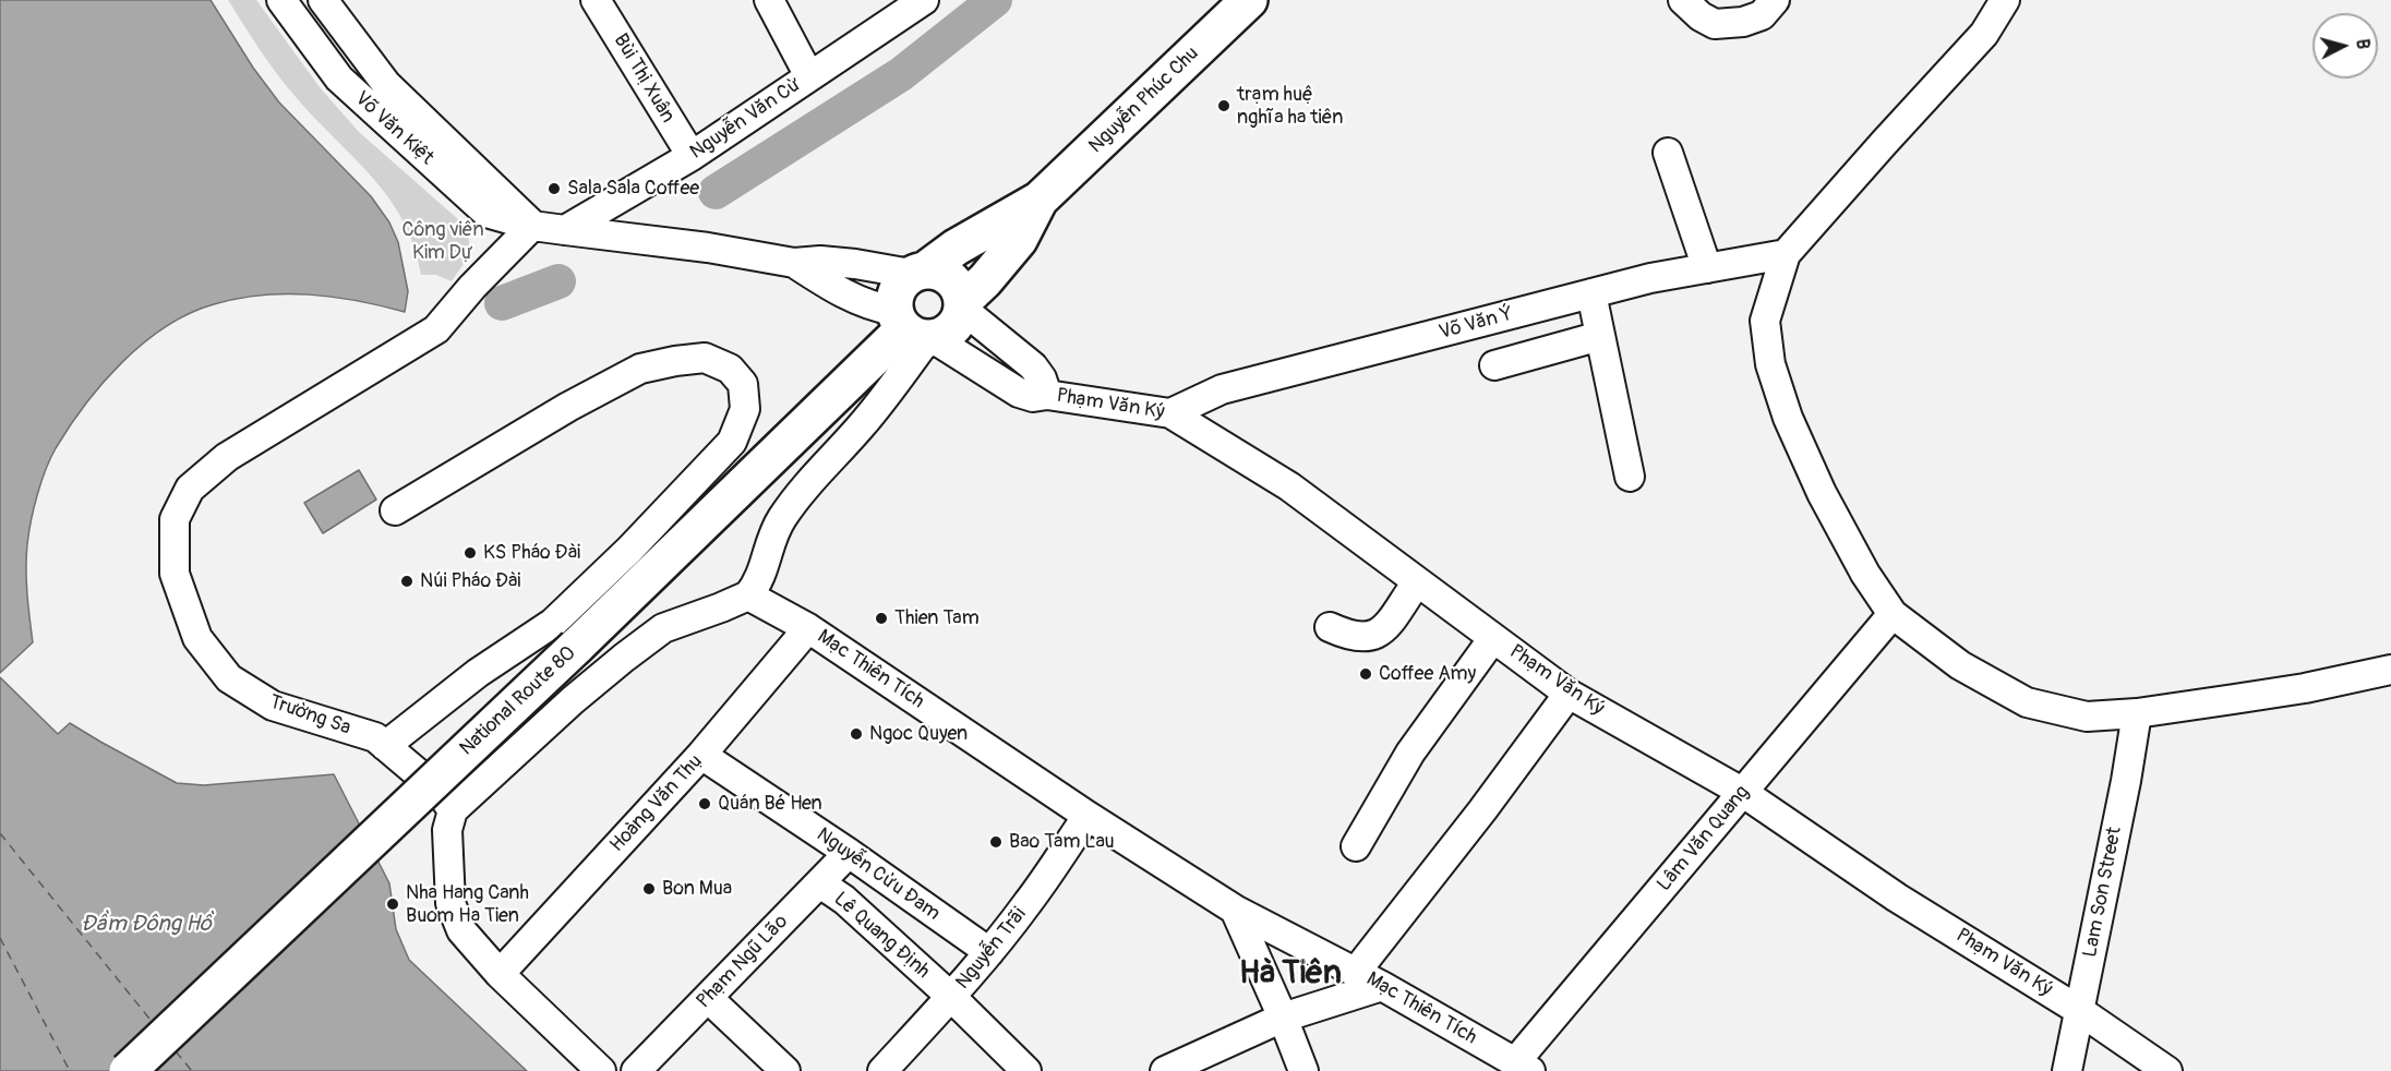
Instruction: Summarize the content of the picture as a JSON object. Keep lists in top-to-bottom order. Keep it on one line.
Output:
{"streets":{"highway":["Nguyễn Phúc Chu","National Route 80"],"street":["Bùi Thị Xuân","Nguyễn Văn Cừ","Võ Văn Kiệt","Võ Văn Ý","Phạm Văn Ký","Mạc Thiên Tích","Trường Sa","Hoàng Văn Thụ","Lâm Văn Quang","Nguyễn Cửu Đam","Lam Son Street","Lê Quang Định","Nguyễn Trãi","Phạm Ngũ Lão"]},"crossings":[["Bùi Thị Xuân","Nguyễn Văn Cừ"],["Nguyễn Phúc Chu","Võ Văn Kiệt"],["Nguyễn Phúc Chu","Phạm Văn Ký"],["Nguyễn Phúc Chu","National Route 80"],["Nguyễn Văn Cừ","Võ Văn Kiệt"],["Võ Văn Kiệt","Phạm Văn Ký"],["Võ Văn Kiệt","National Route 80"],["Võ Văn Kiệt","Trường Sa"],["Võ Văn Ý","Phạm Văn Ký"],["Phạm Văn Ký","National Route 80"],["Phạm Văn Ký","Lâm Văn Quang"],["Phạm Văn Ký","Lam Son Street"],["Mạc Thiên Tích","Hoàng Văn Thụ"],["Mạc Thiên Tích","Lâm Văn Quang"],["Mạc Thiên Tích","Nguyễn Trãi"],["Hoàng Văn Thụ","Nguyễn Cửu Đam"],["Nguyễn Cửu Đam","Nguyễn Trãi"],["Nguyễn Cửu Đam","Phạm Ngũ Lão"],["Lê Quang Định","Nguyễn Trãi"],["Lê Quang Định","Phạm Ngũ Lão"]],"districts":["Hà Tiên"],"water":["Đầm Đông Hồ"],"parks":["Công viên Kim Dự"],"places":["trạm huệ nghĩa ha tiên","Sala Sala Coffee","KS Pháo Đài","Núi Pháo Đài","Thien Tam","Coffee Amy","Ngoc Quyen","Quán Bé Hen","Bao Tam Lau","Bon Mua","Nha Hang Canh Buom Ha Tien"],"north":"right"}
